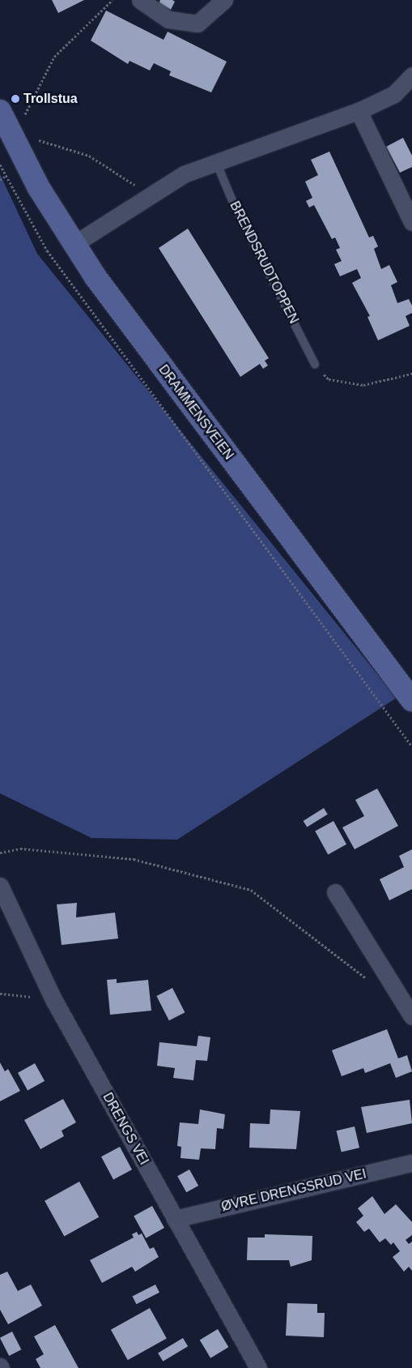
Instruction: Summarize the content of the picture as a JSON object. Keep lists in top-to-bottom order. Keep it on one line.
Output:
{"streets":{"main road":["DRAMMENSVEIEN"],"street":["DRENGS VEI","ØVRE DRENGSRUD VEI"],"lane":["BRENDSRUDTOPPEN"]},"crossings":[["DRENGS VEI","ØVRE DRENGSRUD VEI"]],"places":["Trollstua"]}
